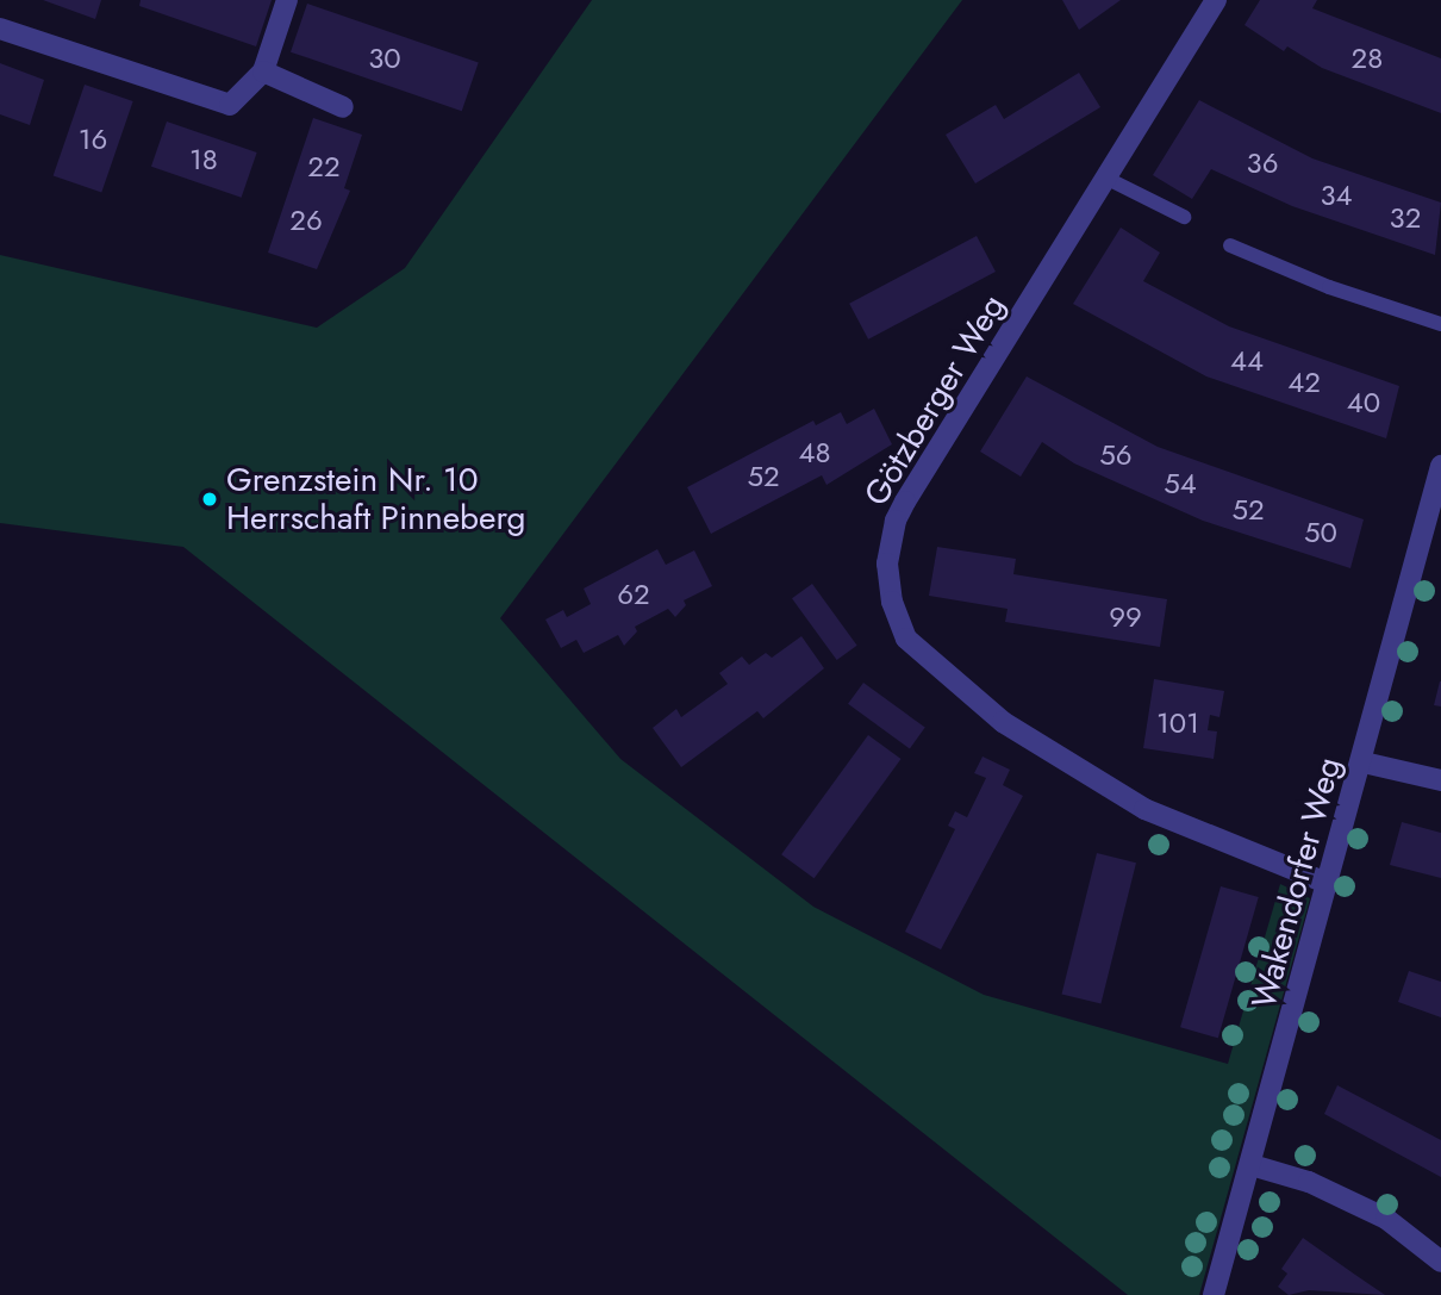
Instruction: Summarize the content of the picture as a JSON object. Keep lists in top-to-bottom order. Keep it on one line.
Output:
{"streets":{"street":["Götzberger Weg","Wakendorfer Weg"]},"crossings":[["Götzberger Weg","Wakendorfer Weg"]],"places":["Grenzstein Nr. 10 Herrschaft Pinneberg"],"house_numbers":["30","28","16","18","36","22","34","32","26","44","42","40","48","56","52","54","52","50","62","99","101"]}
